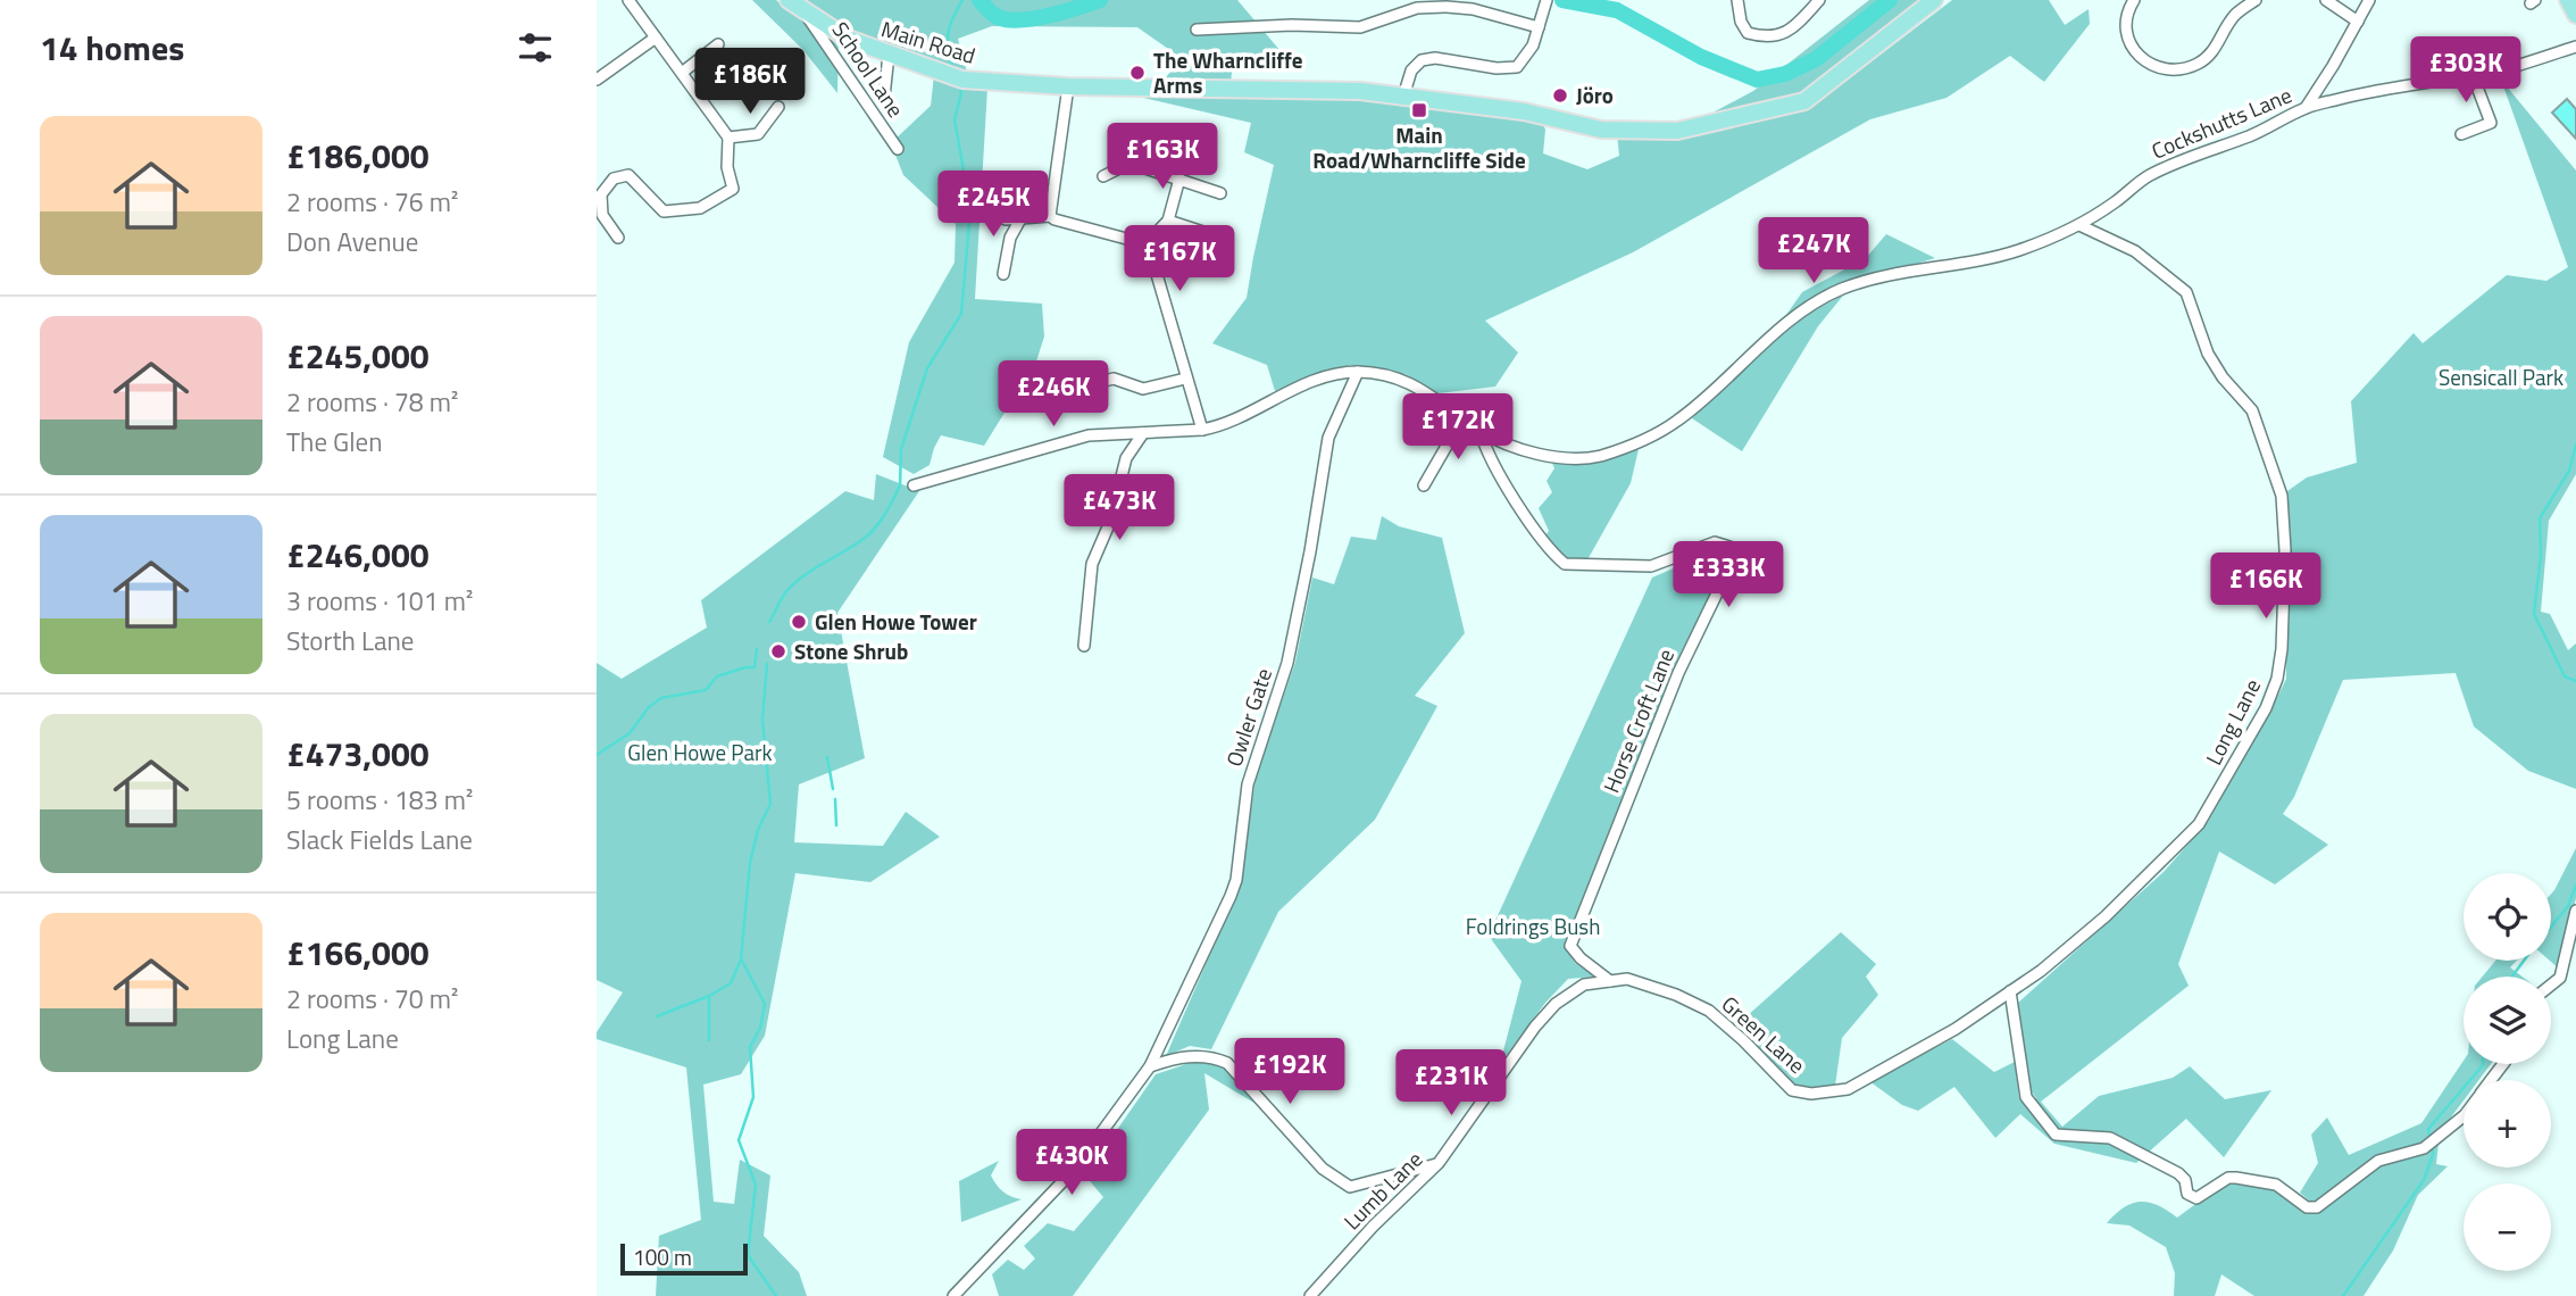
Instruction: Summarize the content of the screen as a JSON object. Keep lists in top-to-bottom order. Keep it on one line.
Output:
{"streets":{"main road":["Main Road"],"street":["School Lane","Cockshutts Lane","Owler Gate","Horse Croft Lane","Long Lane","Green Lane","Lumb Lane"]},"crossings":[["Main Road","School Lane"],["Cockshutts Lane","Owler Gate"],["Cockshutts Lane","Horse Croft Lane"],["Cockshutts Lane","Long Lane"],["Horse Croft Lane","Green Lane"],["Horse Croft Lane","Lumb Lane"],["Long Lane","Green Lane"],["Green Lane","Lumb Lane"]],"parks":["Sensicall Park","Glen Howe Park","Foldrings Bush"],"places":{"other":["The Wharncliffe Arms","Jöro","Glen Howe Tower","Stone Shrub"],"transit":["Main Road/Wharncliffe Side"]},"scale_bar":"100 m","page":{"heading":"14 homes","price":["£303K","£186K","£163K","£245K","£247K","£167K","£246K","£172K","£473K","£333K","£166K","£192K","£231K","£430K"],"list":[{"name":"£186,000","note":"2 rooms · 76 m² · Don Avenue"},{"name":"£245,000","note":"2 rooms · 78 m² · The Glen"},{"name":"£246,000","note":"3 rooms · 101 m² · Storth Lane"},{"name":"£473,000","note":"5 rooms · 183 m² · Slack Fields Lane"},{"name":"£166,000","note":"2 rooms · 70 m² · Long Lane"}],"map_buttons":["+","−"],"scale":"100 m"}}
